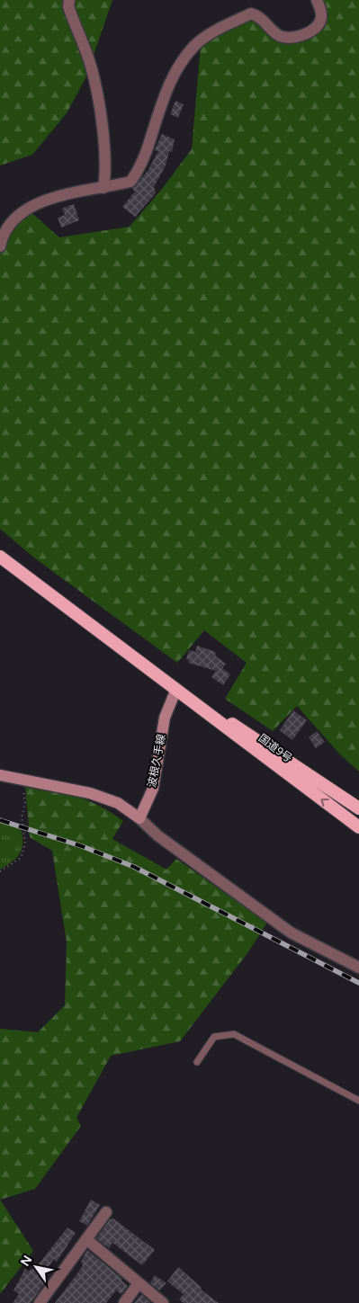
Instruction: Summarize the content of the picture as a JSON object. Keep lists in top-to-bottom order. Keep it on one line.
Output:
{"streets":{"highway":["国道9号"],"main road":["波根久手線"]},"crossings":[["国道9号","波根久手線"]],"north":"top left"}
